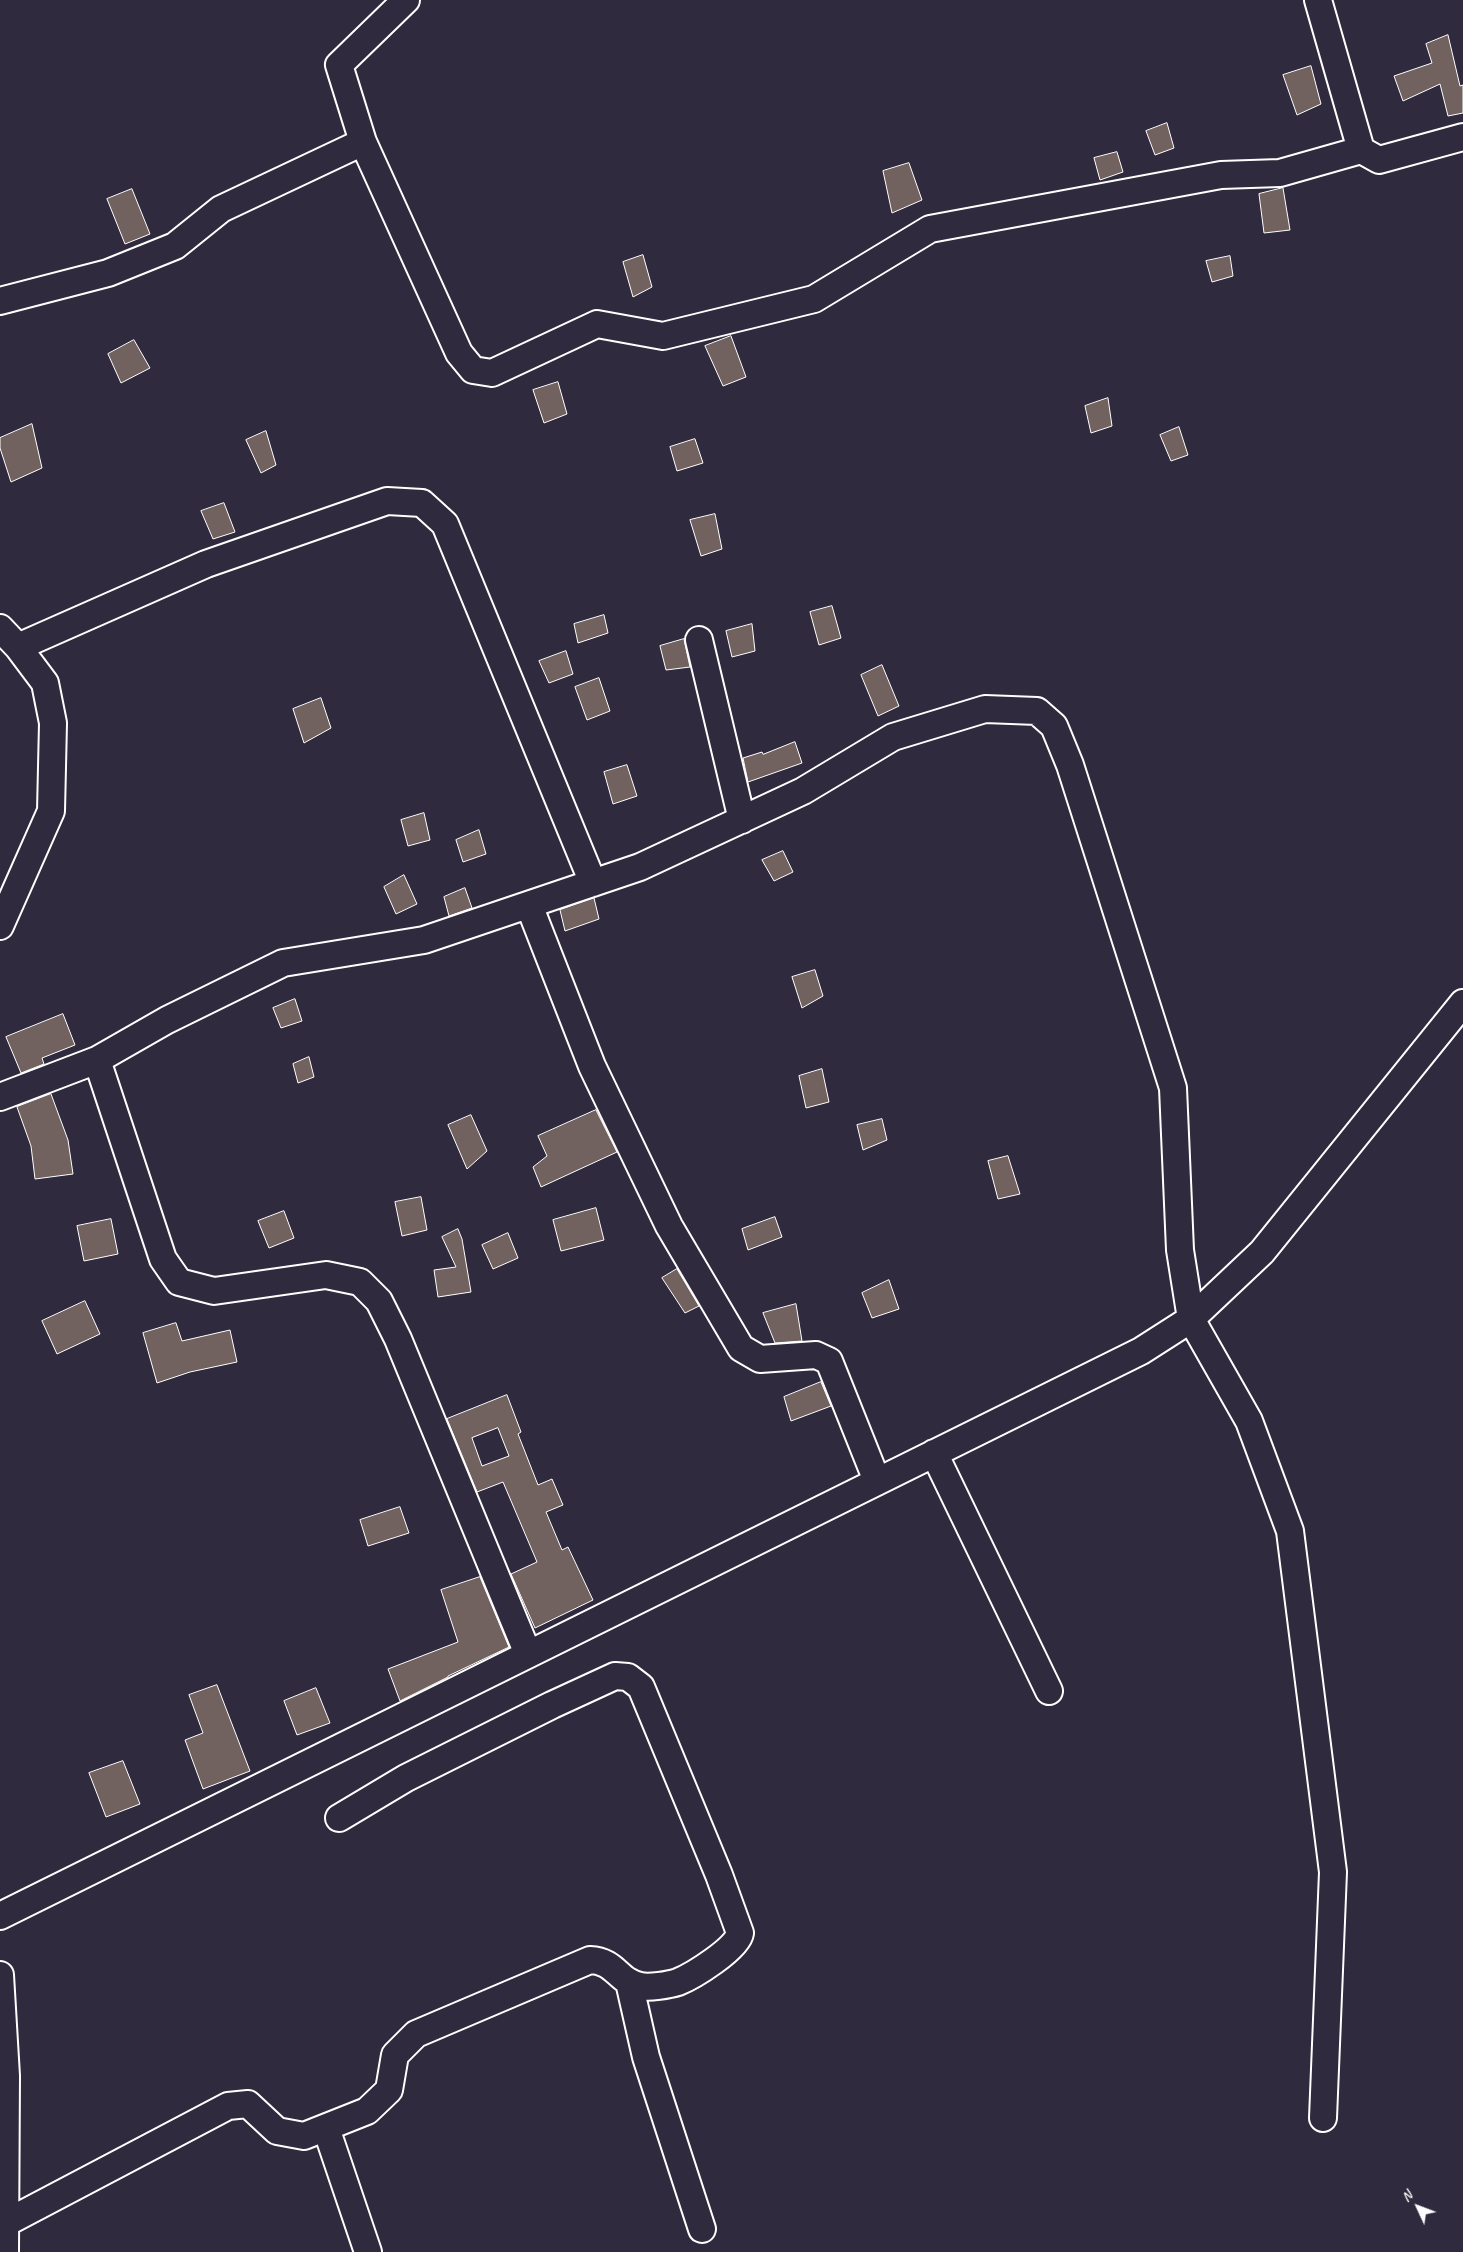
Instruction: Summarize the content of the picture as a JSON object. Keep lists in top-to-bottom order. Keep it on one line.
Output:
{"north":"top left"}
